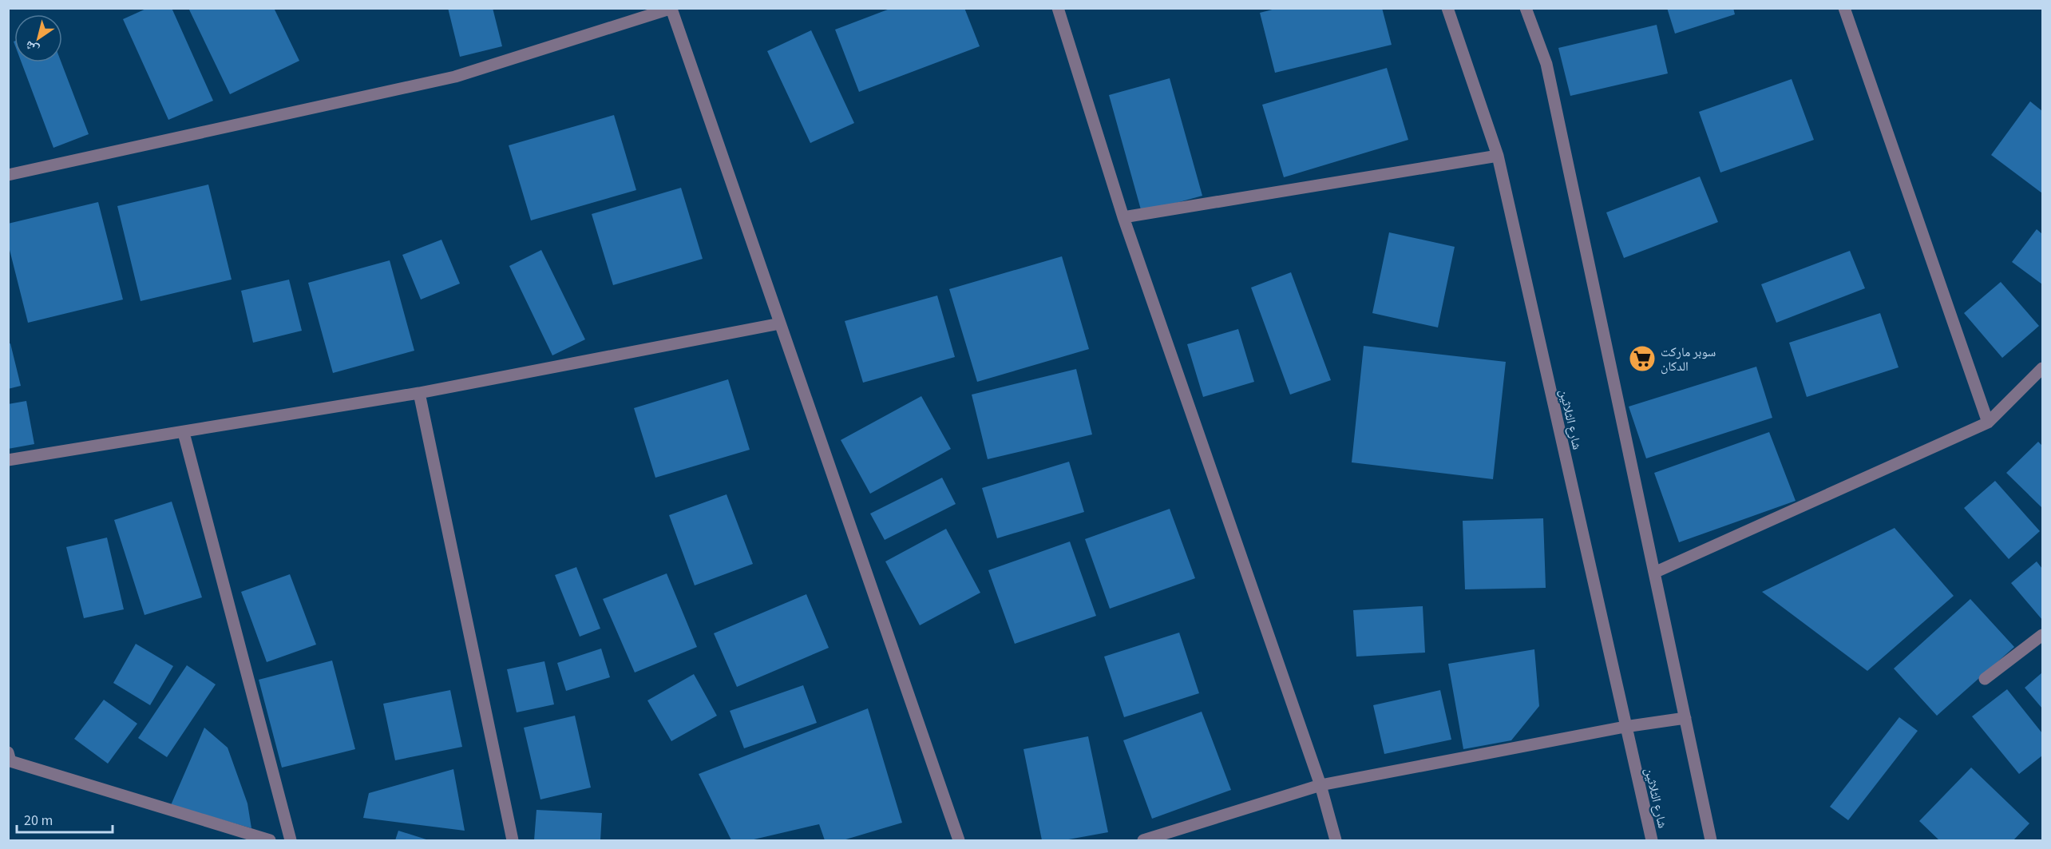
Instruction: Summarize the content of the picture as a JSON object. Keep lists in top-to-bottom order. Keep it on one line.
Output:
{"streets":{"street":["شارع الثلاثين"]},"places":{"supermarket":["سوبر ماركت الدكان"]},"scale_bar":"20 m","north":"bottom left"}
